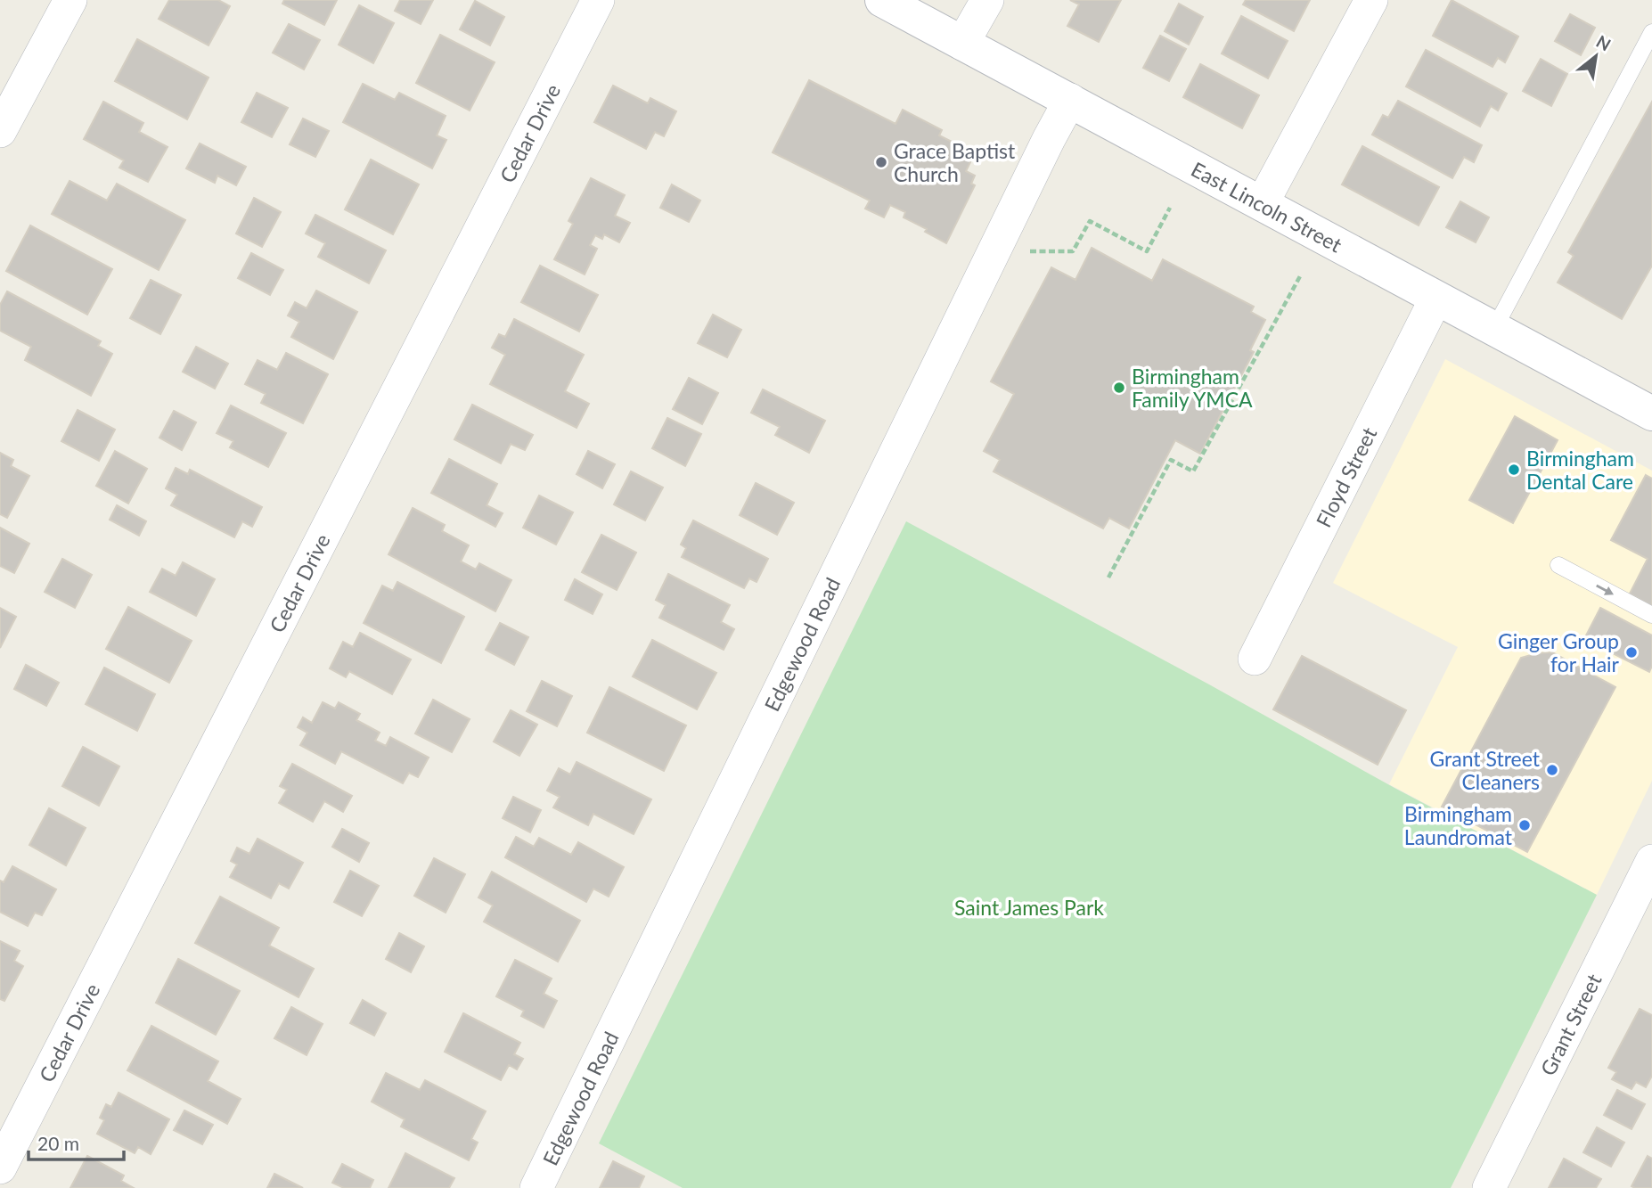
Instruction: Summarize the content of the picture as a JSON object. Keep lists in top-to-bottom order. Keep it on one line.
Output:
{"streets":{"street":["Cedar Drive","East Lincoln Street","Floyd Street","Edgewood Road","Grant Street"]},"crossings":[["East Lincoln Street","Floyd Street"],["East Lincoln Street","Edgewood Road"]],"parks":["Saint James Park"],"places":["Grace Baptist Church","Birmingham Family YMCA","Birmingham Dental Care","Ginger Group for Hair","Grant Street Cleaners","Birmingham Laundromat"],"scale_bar":"20 m","north":"top right"}
